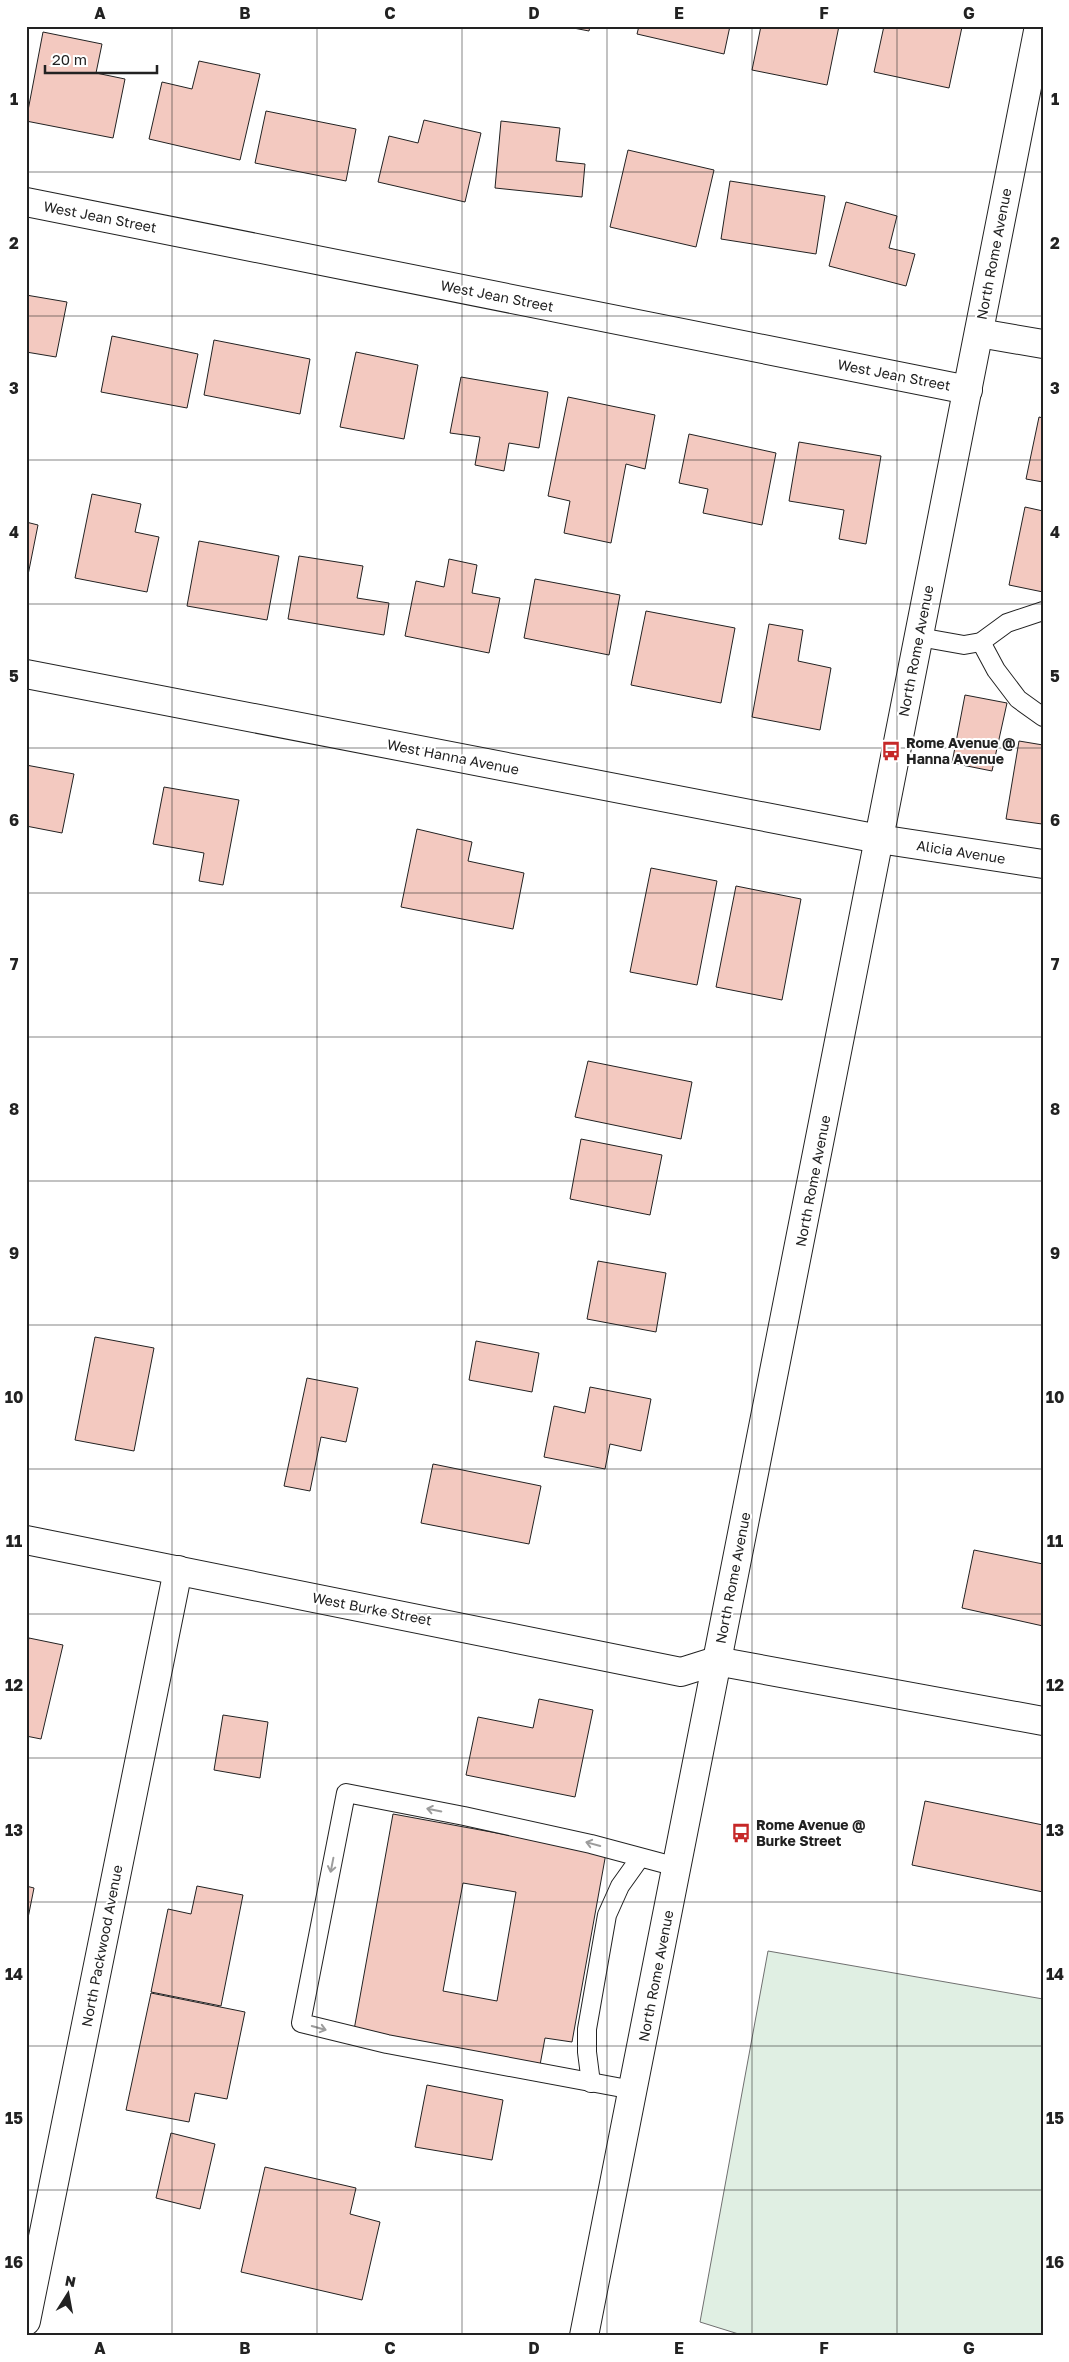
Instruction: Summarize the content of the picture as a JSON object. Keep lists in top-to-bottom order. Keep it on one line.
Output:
{"streets":{"street":["West Jean Street","North Rome Avenue","West Hanna Avenue","Alicia Avenue","West Burke Street","North Packwood Avenue"]},"crossings":[["West Jean Street","North Rome Avenue"],["North Rome Avenue","West Hanna Avenue"],["North Rome Avenue","Alicia Avenue"],["North Rome Avenue","West Burke Street"],["West Hanna Avenue","Alicia Avenue"],["West Burke Street","North Packwood Avenue"]],"places":{"bus stop":["Rome Avenue @ Hanna Avenue","Rome Avenue @ Burke Street"]},"scale_bar":"20 m","north":"top","grid":{"columns":["A","B","C","D","E","F","G"],"rows":["1","2","3","4","5","6","7","8","9","10","11","12","13","14","15","16"]}}
